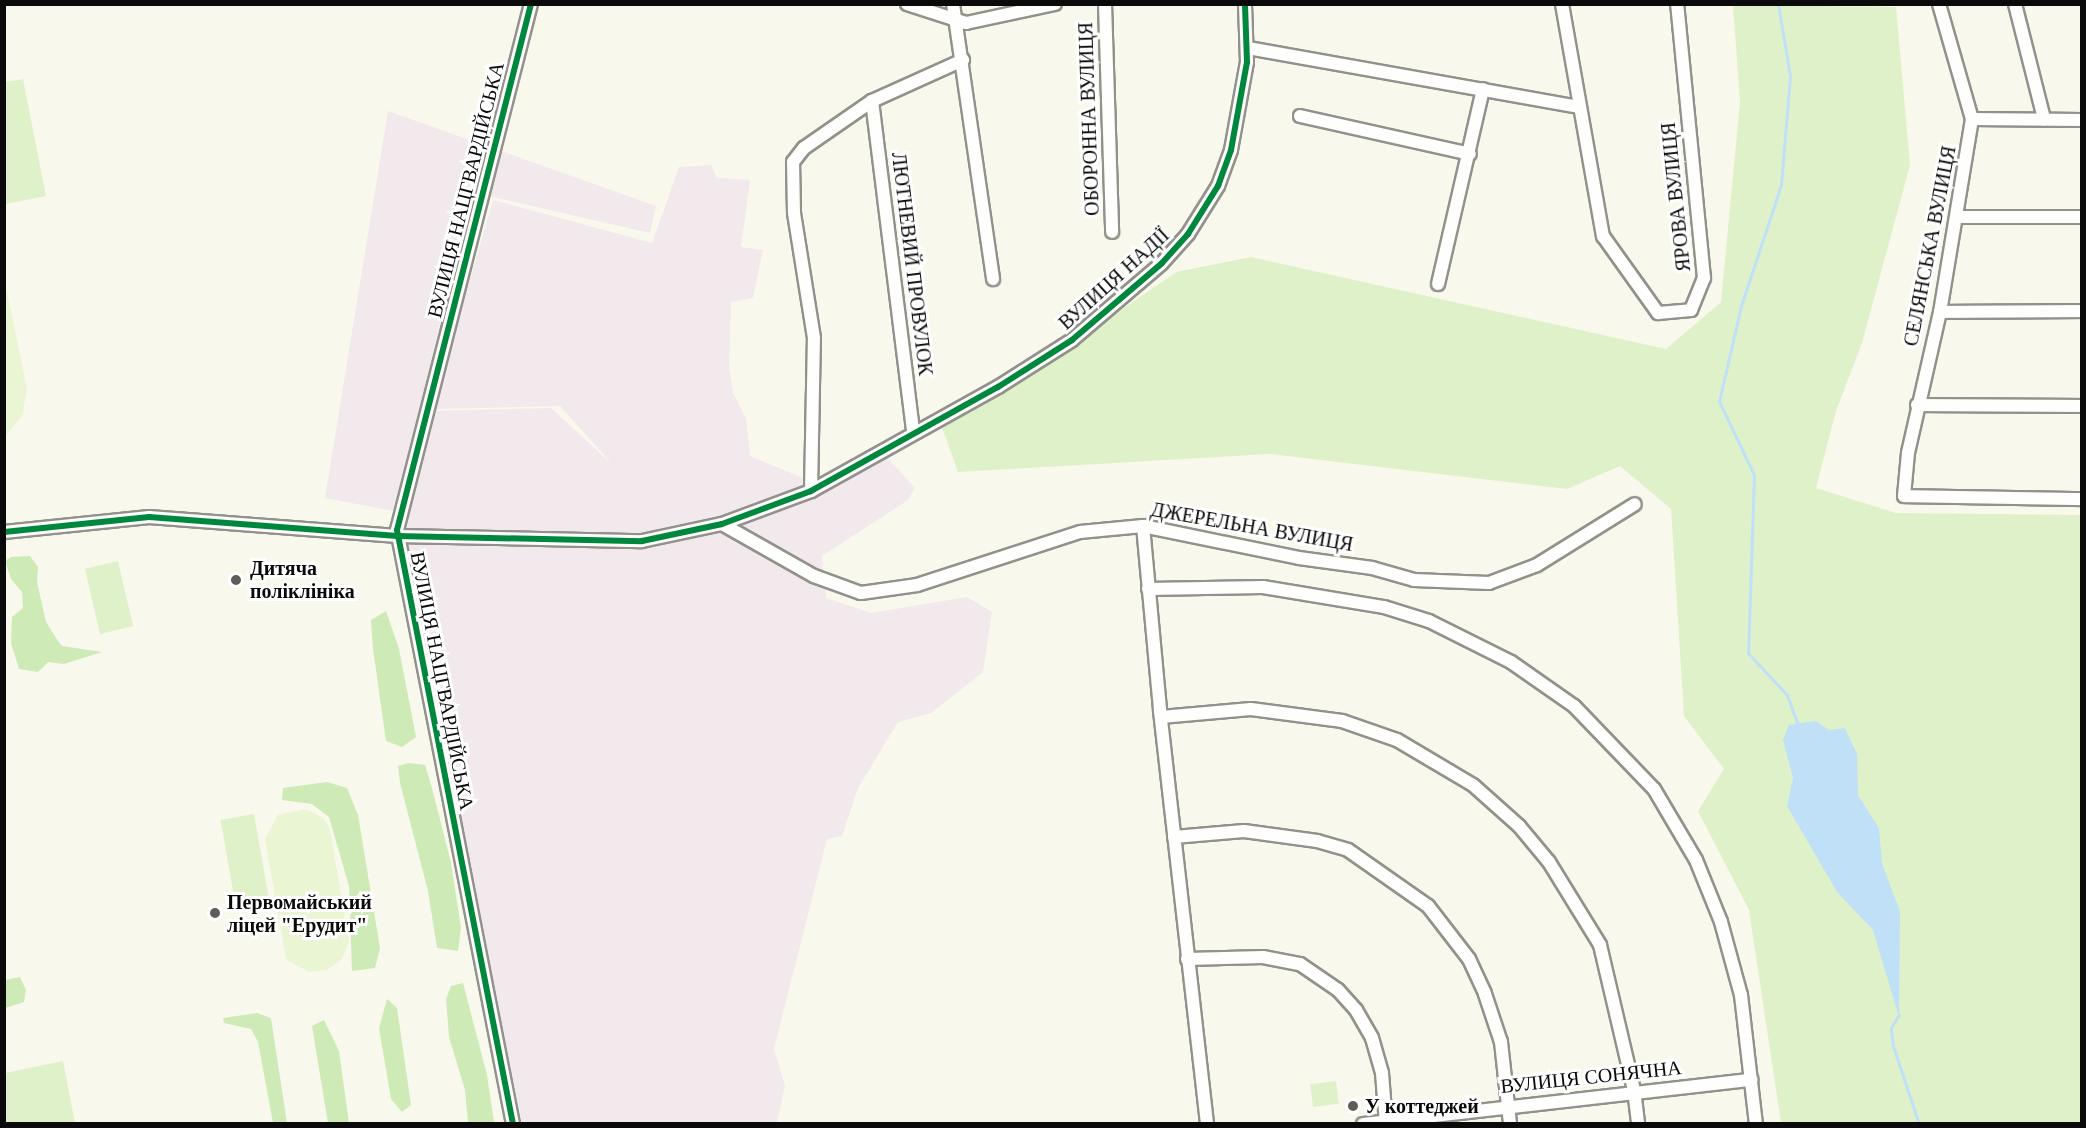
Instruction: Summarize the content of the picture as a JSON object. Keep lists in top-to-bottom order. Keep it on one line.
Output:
{"streets":{"street":["ОБОРОННА ВУЛИЦЯ","ВУЛИЦЯ НАЦГВАРДІЙСЬКА","ЯРОВА ВУЛИЦЯ","СЕЛЯНСЬКА ВУЛИЦЯ","ЛЮТНЕВИЙ ПРОВУЛОК","ВУЛИЦЯ НАДІЇ","ДЖЕРЕЛЬНА ВУЛИЦЯ","ВУЛИЦЯ СОНЯЧНА"]},"crossings":[["ВУЛИЦЯ НАЦГВАРДІЙСЬКА","ВУЛИЦЯ НАДІЇ"],["ЛЮТНЕВИЙ ПРОВУЛОК","ВУЛИЦЯ НАДІЇ"],["ВУЛИЦЯ НАДІЇ","ДЖЕРЕЛЬНА ВУЛИЦЯ"]],"places":["Дитяча поліклініка","Первомайський ліцей \"Ерудит\"","У коттеджей"]}
